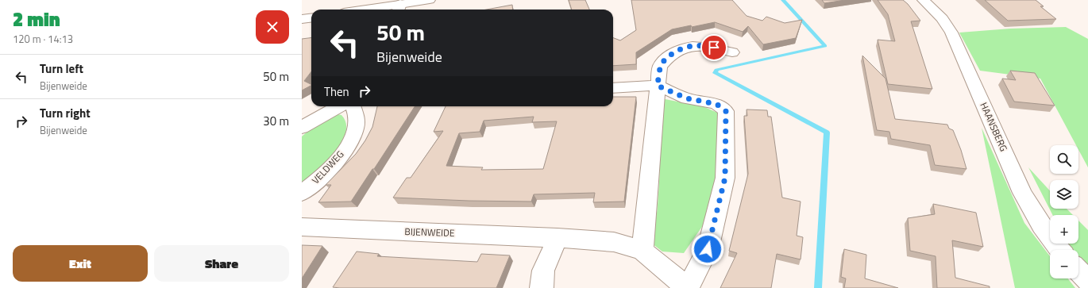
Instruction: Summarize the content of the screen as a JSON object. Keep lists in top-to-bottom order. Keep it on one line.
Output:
{"streets":{"street":["HAANSBERG","VELDWEG","BIJENWEIDE"]},"page":{"heading":["2 min","120 m · 14:13"],"turn":["50 m","Bijenweide"],"list":[{"name":"Turn left","note":"Bijenweide","value":"50 m"},{"name":"Turn right","note":"Bijenweide","value":"30 m"}],"then":"Then","map_buttons":["+","−"],"buttons":["Exit","Share"]}}
